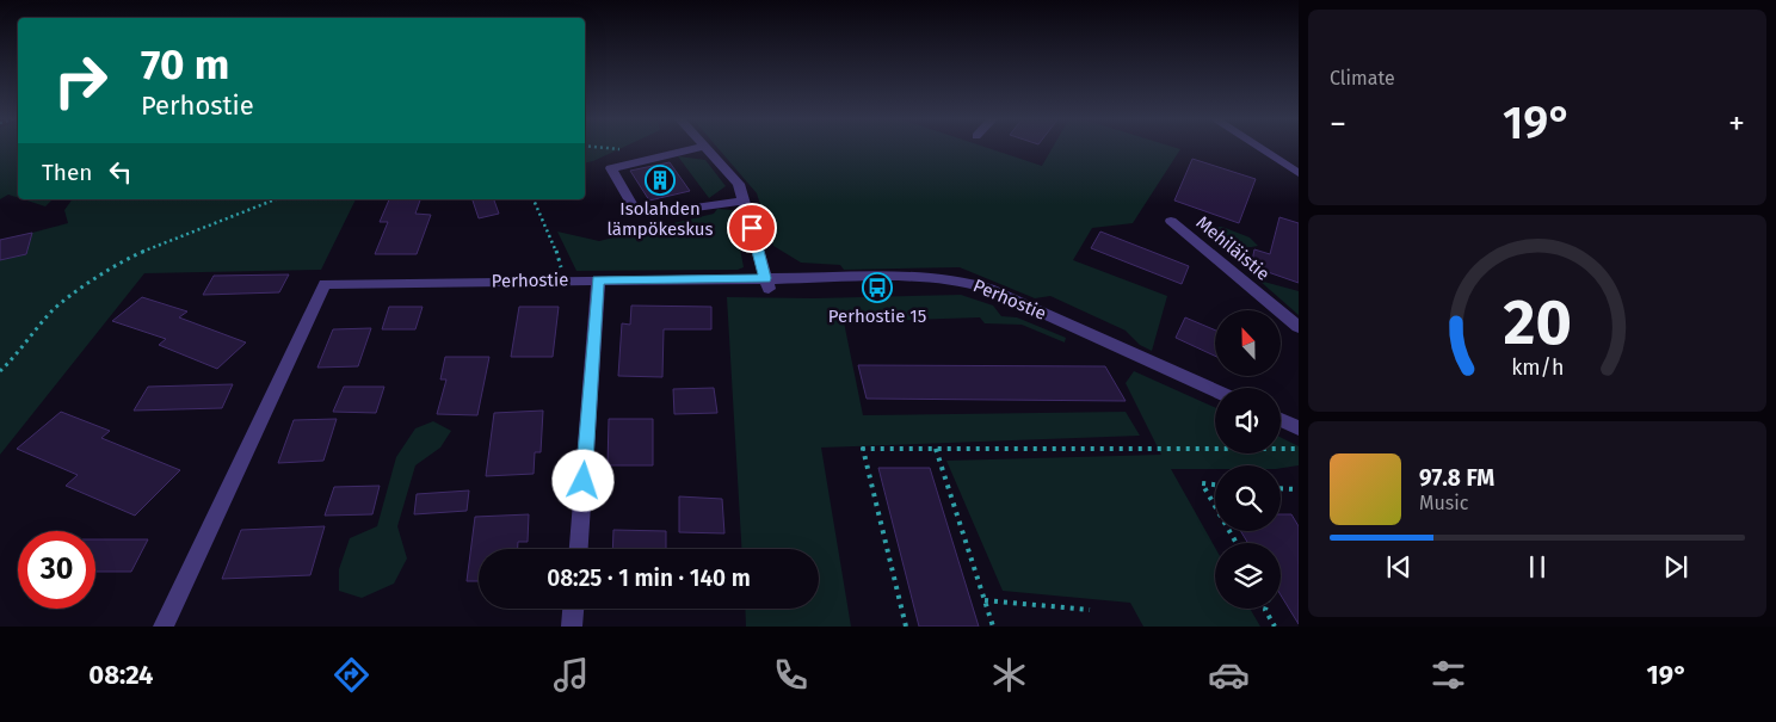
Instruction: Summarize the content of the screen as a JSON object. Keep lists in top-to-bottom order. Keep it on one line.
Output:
{"streets":{"street":["Mehiläistie","Perhostie"]},"places":{"building":["Isolahden lämpökeskus"],"bus stop":["Perhostie 15"]},"north":"top","page":{"tile":"Climate","turn":["70 m","Perhostie"],"heat":["−","19°","+"],"then":"Then","song":["97.8 FM","Music"],"limit":"30","trip":"08:25 · 1 min · 140 m","tabs":["08:24","19°"],"gauge":["20","km/h"]}}
